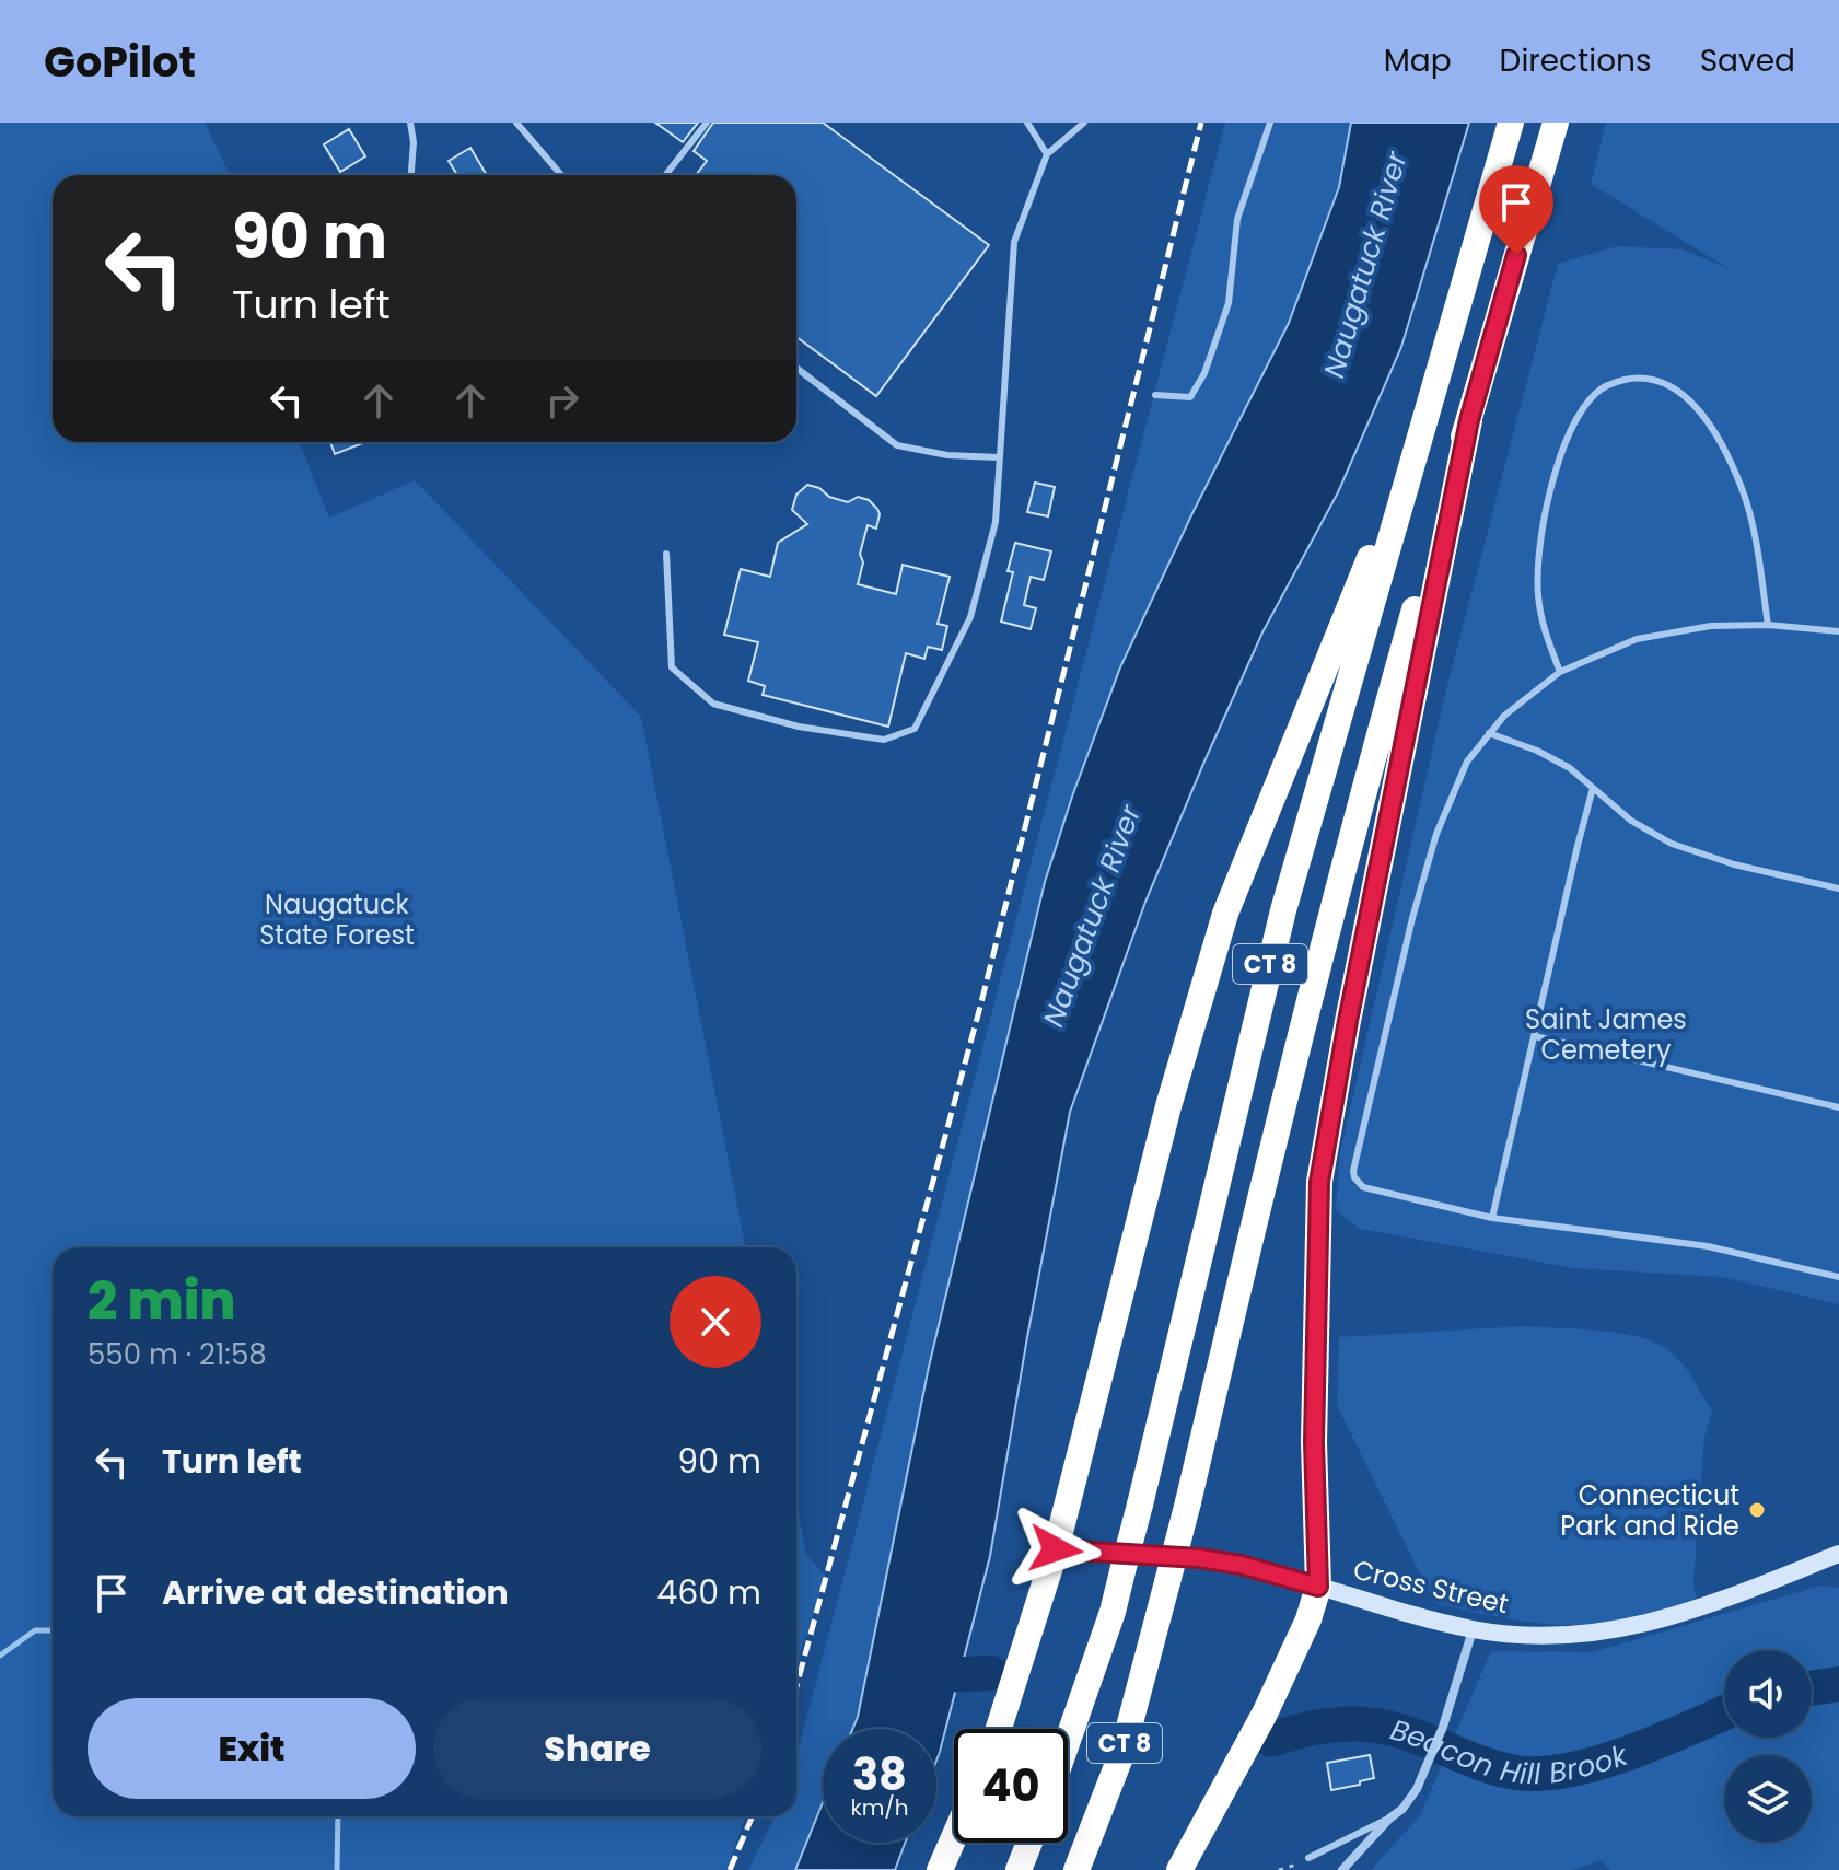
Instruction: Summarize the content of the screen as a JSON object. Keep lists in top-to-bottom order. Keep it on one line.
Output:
{"streets":{"highway":["CT 8"],"street":["Cross Street"]},"water":["Naugatuck River","Beacon Hill Brook"],"parks":["Naugatuck State Forest","Saint James Cemetery"],"places":["Connecticut Park and Ride"],"page":{"header":"GoPilot","nav":["Map","Directions","Saved"],"turn":["90 m","Turn left"],"heading":["2 min","550 m · 21:58"],"list":[{"name":"Turn left","value":"90 m"},{"name":"Arrive at destination","value":"460 m"}],"buttons":["Exit","Share"],"speed":"38 km/h","limit":"40"}}
